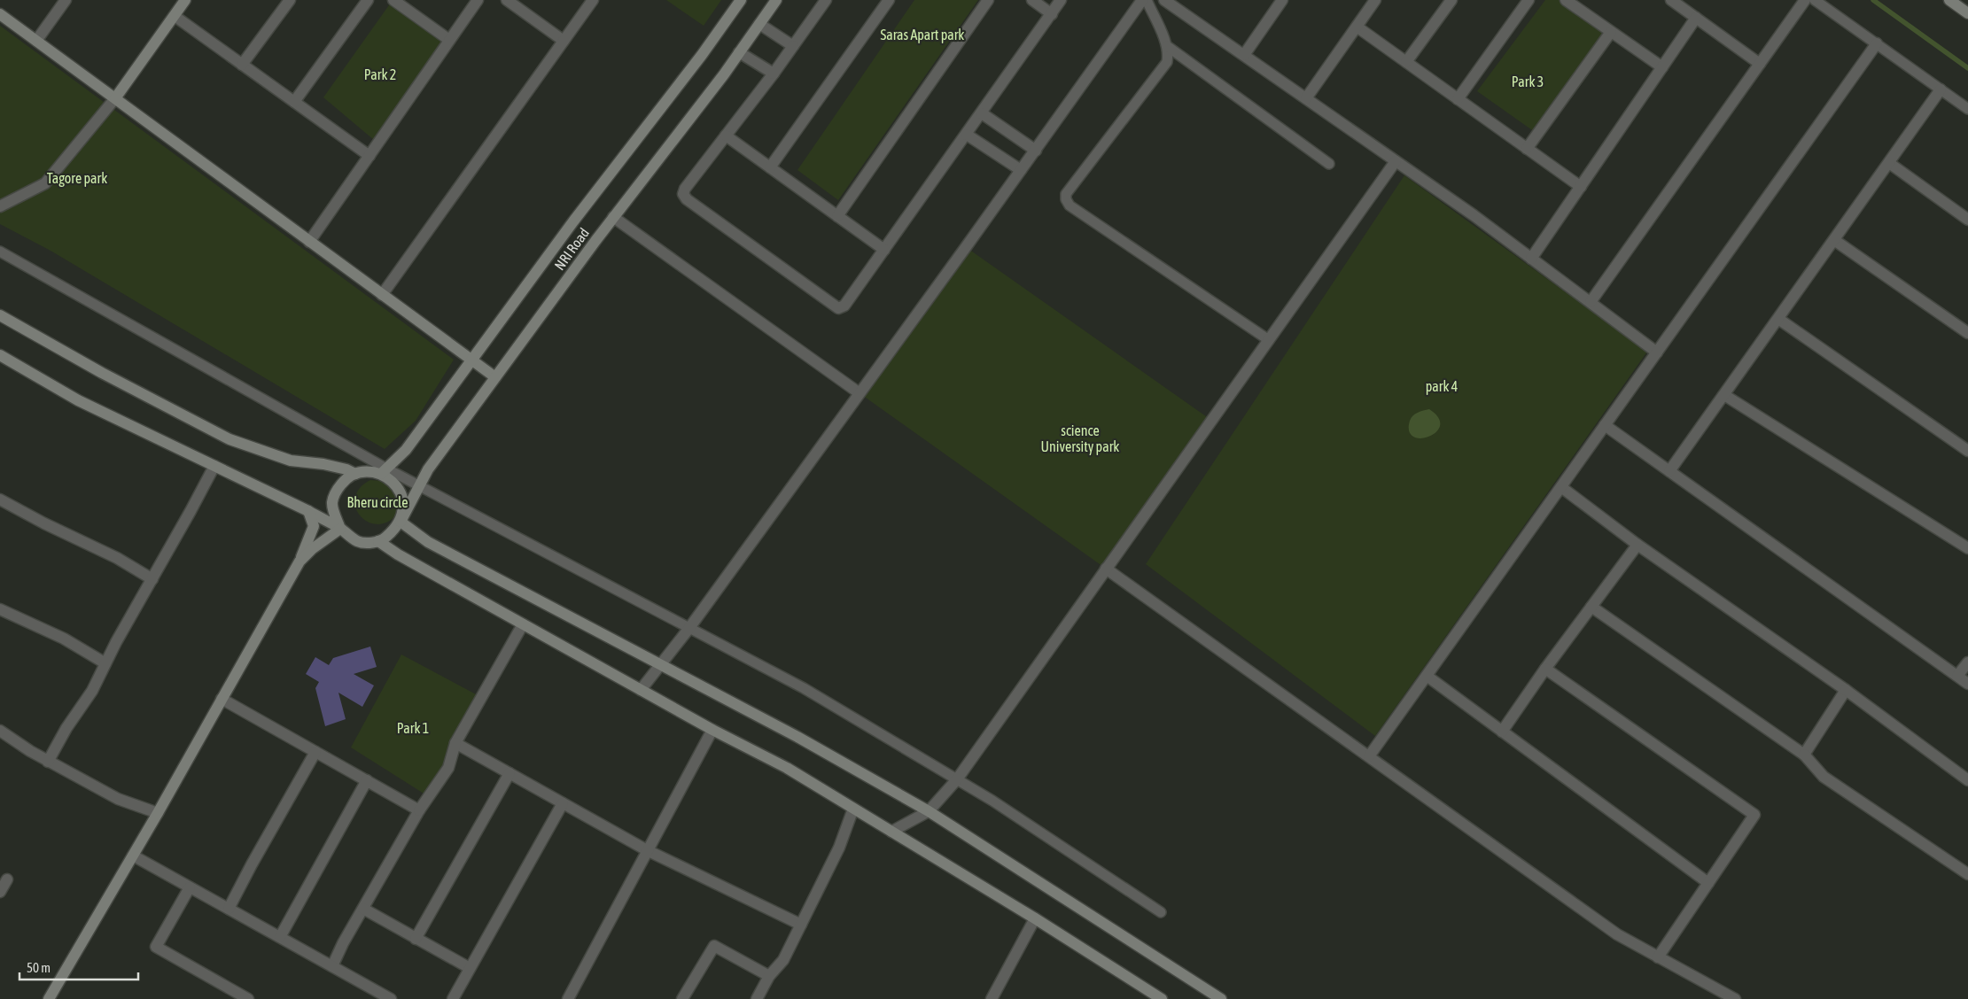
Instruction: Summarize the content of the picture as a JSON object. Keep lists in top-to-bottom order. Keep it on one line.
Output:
{"streets":{"street":["NRI Road"]},"parks":["Saras Apart park","Park 2","Park 3","Tagore park","park 4","science University park","Bheru circle","Park 1"],"scale_bar":"50 m"}
